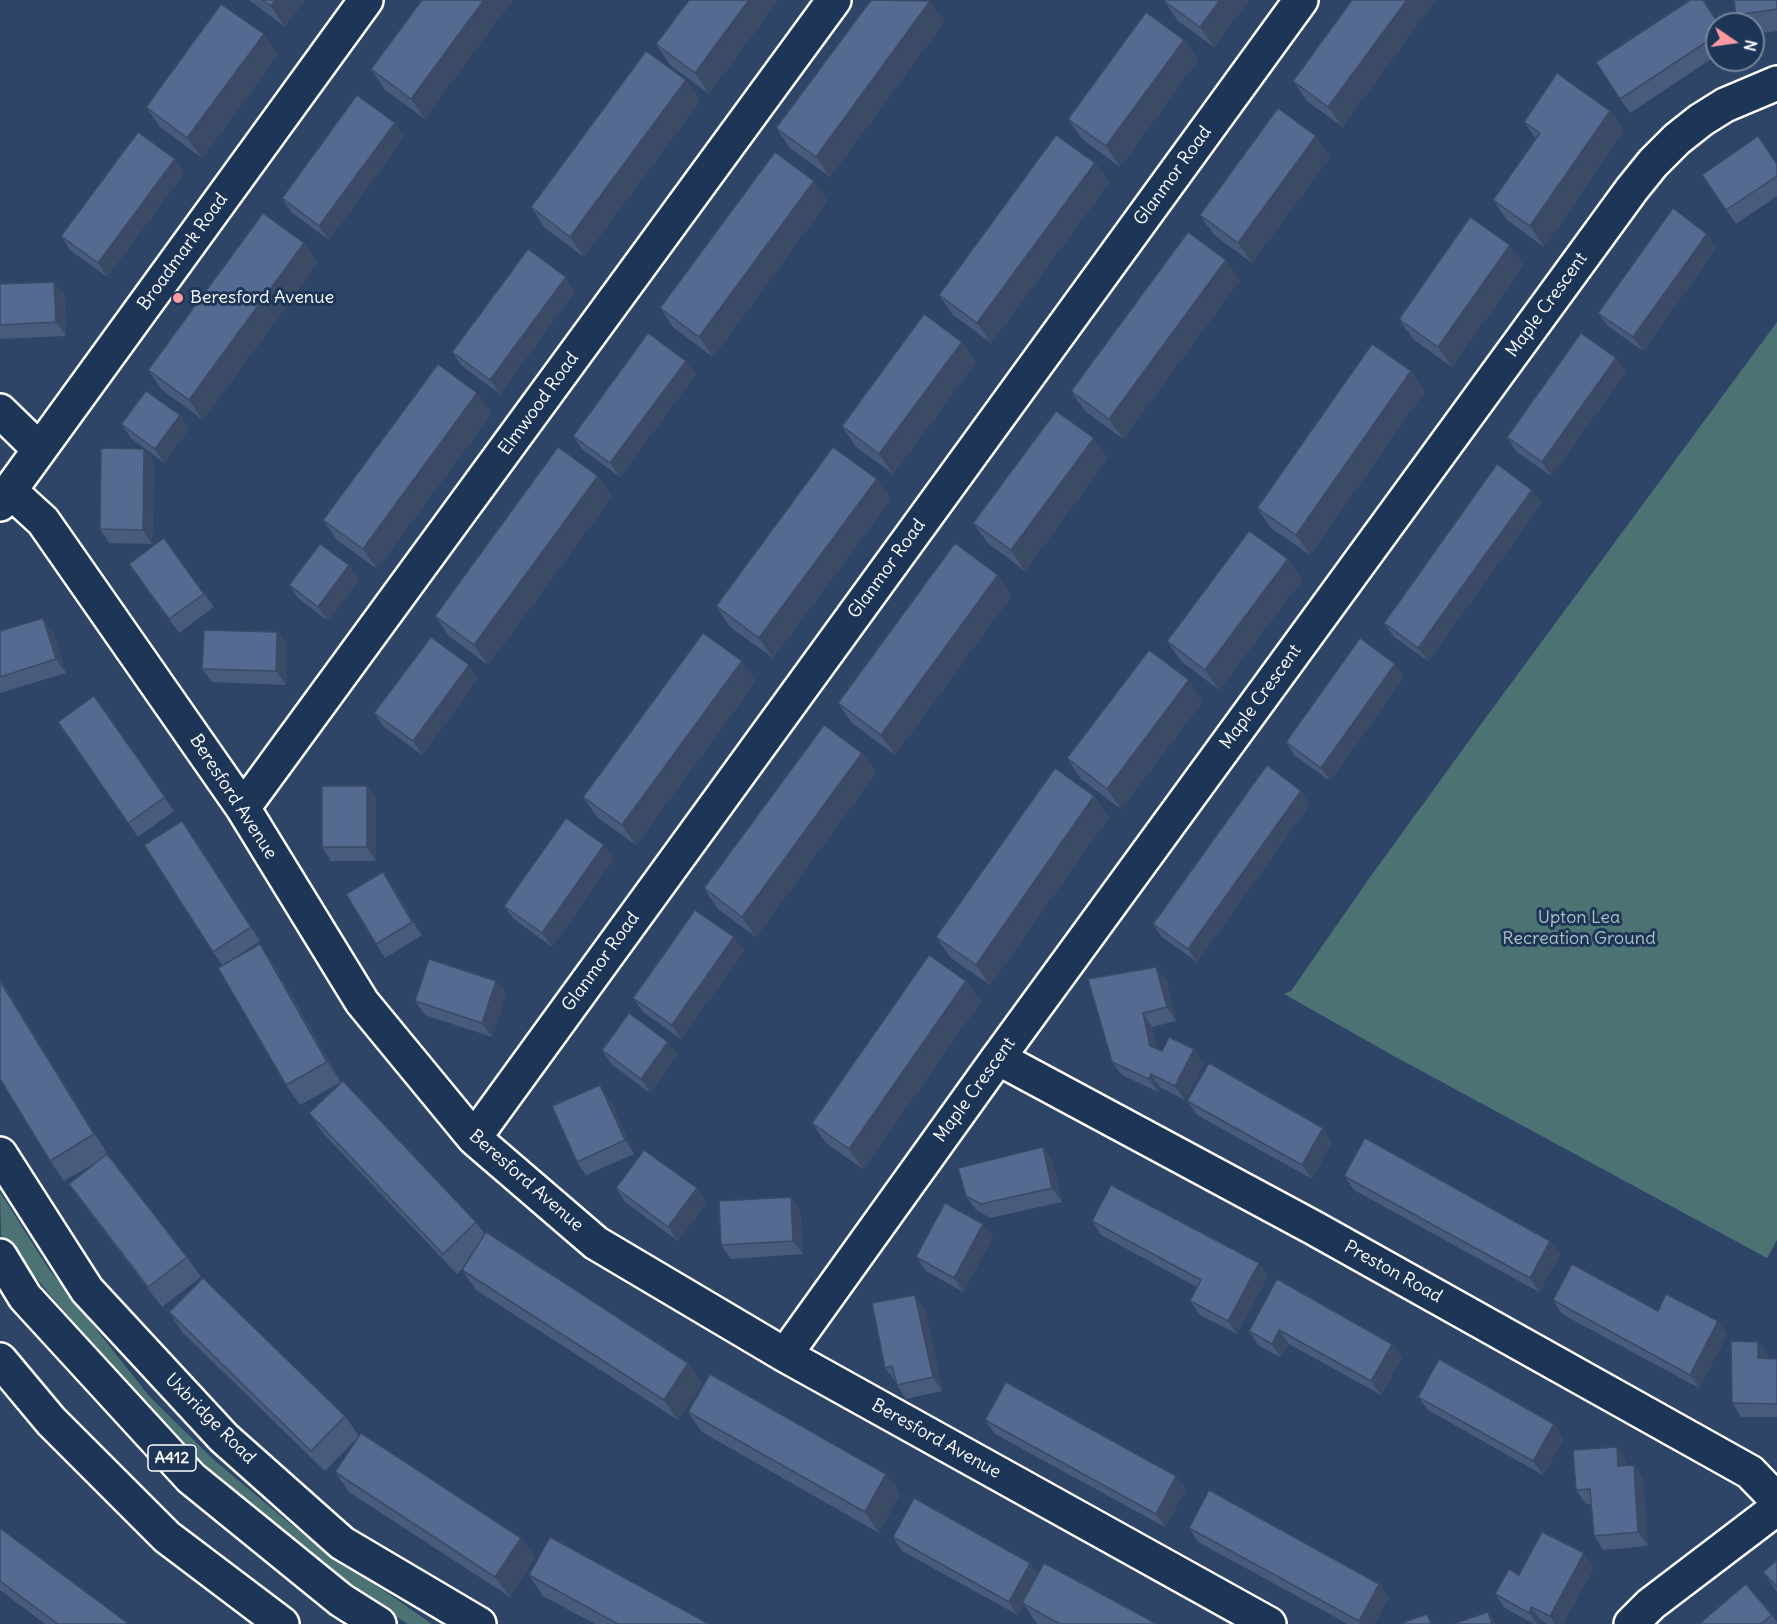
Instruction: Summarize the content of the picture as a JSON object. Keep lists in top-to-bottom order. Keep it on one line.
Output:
{"streets":{"street":["Glanmor Road","Broadmark Road","Maple Crescent","Elmwood Road","Beresford Avenue","Preston Road","Uxbridge Road","A412"]},"crossings":[["Glanmor Road","Beresford Avenue"],["Broadmark Road","Beresford Avenue"],["Maple Crescent","Beresford Avenue"],["Maple Crescent","Preston Road"],["Elmwood Road","Beresford Avenue"]],"parks":["Upton Lea Recreation Ground"],"places":["Beresford Avenue"],"north":"right"}
